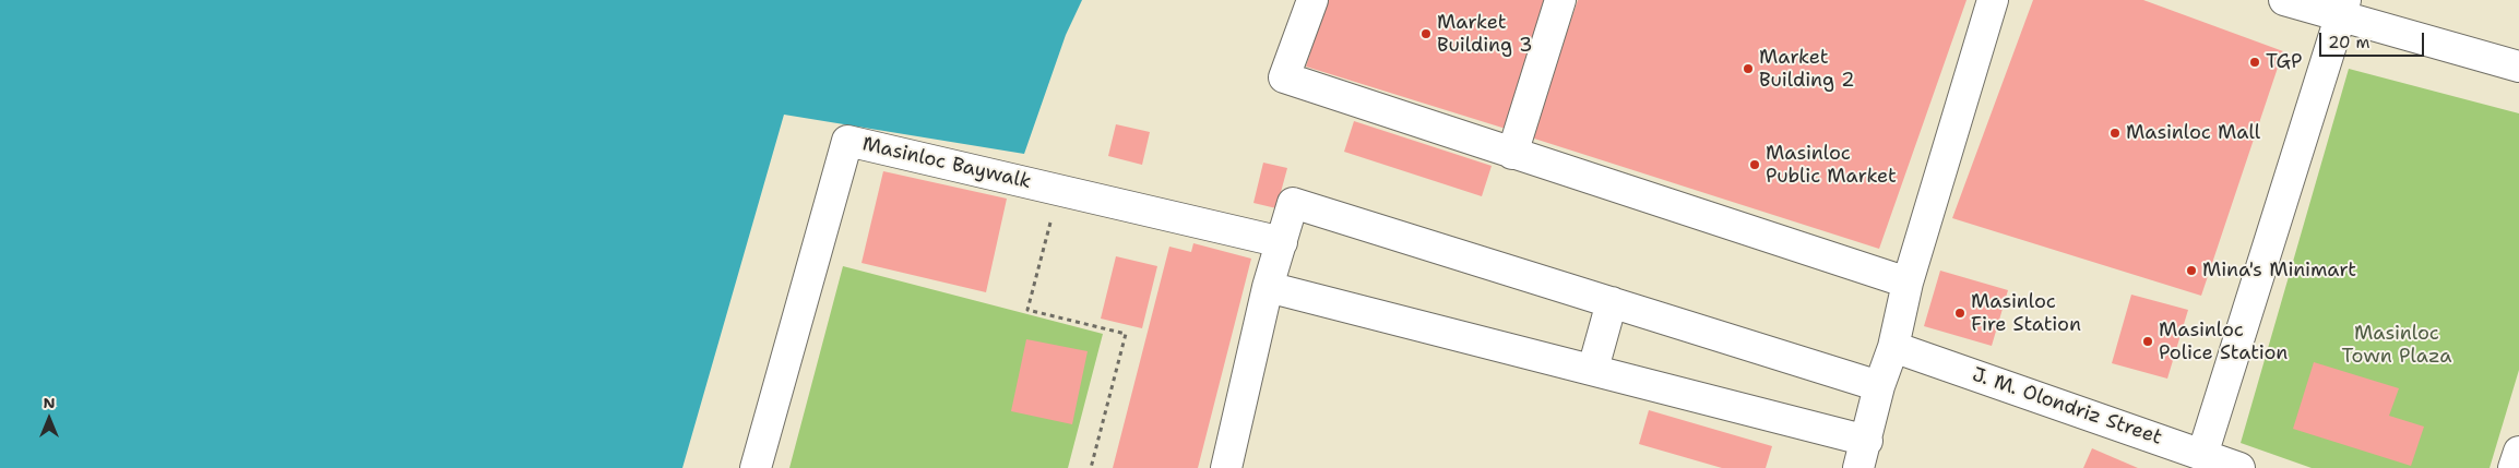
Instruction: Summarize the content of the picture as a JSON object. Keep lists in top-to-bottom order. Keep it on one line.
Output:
{"streets":{"street":["Masinloc Baywalk","J. M. Olondriz Street"]},"parks":["Masinloc Town Plaza"],"places":["Market Building 3","TGP","Market Building 2","Masinloc Mall","Masinloc Public Market","Mina's Minimart","Masinloc Fire Station","Masinloc Police Station"],"scale_bar":"20 m","north":"top"}
